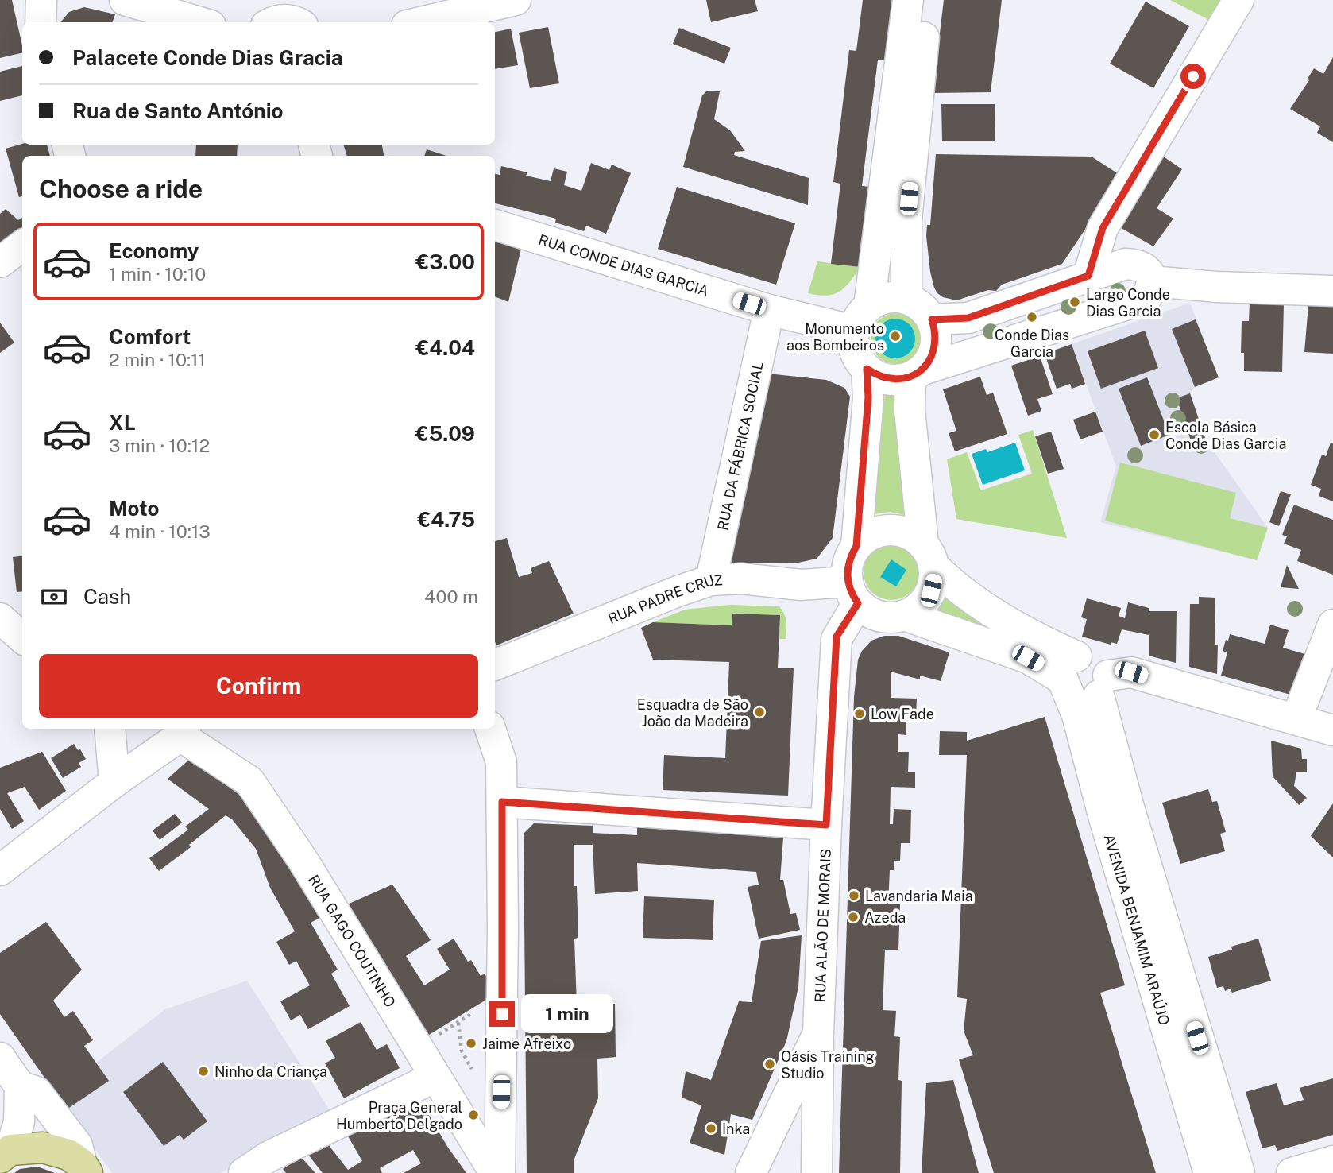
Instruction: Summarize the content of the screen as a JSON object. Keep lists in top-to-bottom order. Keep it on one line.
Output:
{"streets":{"street":["RUA CONDE DIAS GARCIA","RUA DA FÁBRICA SOCIAL","RUA PADRE CRUZ","RUA ALÃO DE MORAIS","AVENIDA BENJAMIM ARAÚJO","RUA GAGO COUTINHO"]},"crossings":[["RUA CONDE DIAS GARCIA","RUA DA FÁBRICA SOCIAL"],["RUA CONDE DIAS GARCIA","RUA ALÃO DE MORAIS"],["RUA DA FÁBRICA SOCIAL","RUA PADRE CRUZ"],["RUA PADRE CRUZ","RUA ALÃO DE MORAIS"]],"places":["Largo Conde Dias Garcia","Conde Dias Garcia","Monumento aos Bombeiros","Escola Básica Conde Dias Garcia","Esquadra de São João da Madeira","Low Fade","Lavandaria Maia","Azeda","Jaime Afreixo","Oásis Training Studio","Ninho da Criança","Praça General Humberto Delgado","Inka"],"page":{"banner":["Palacete Conde Dias Gracia","Rua de Santo António"],"heading":"Choose a ride","list":[{"name":"Economy","note":"1 min · 10:10","value":"€3.00"},{"name":"Comfort","note":"2 min · 10:11","value":"€4.04"},{"name":"XL","note":"3 min · 10:12","value":"€5.09"},{"name":"Moto","note":"4 min · 10:13","value":"€4.75"}],"pay":["Cash","400 m"],"buttons":"Confirm","bubble":"1 min"}}
